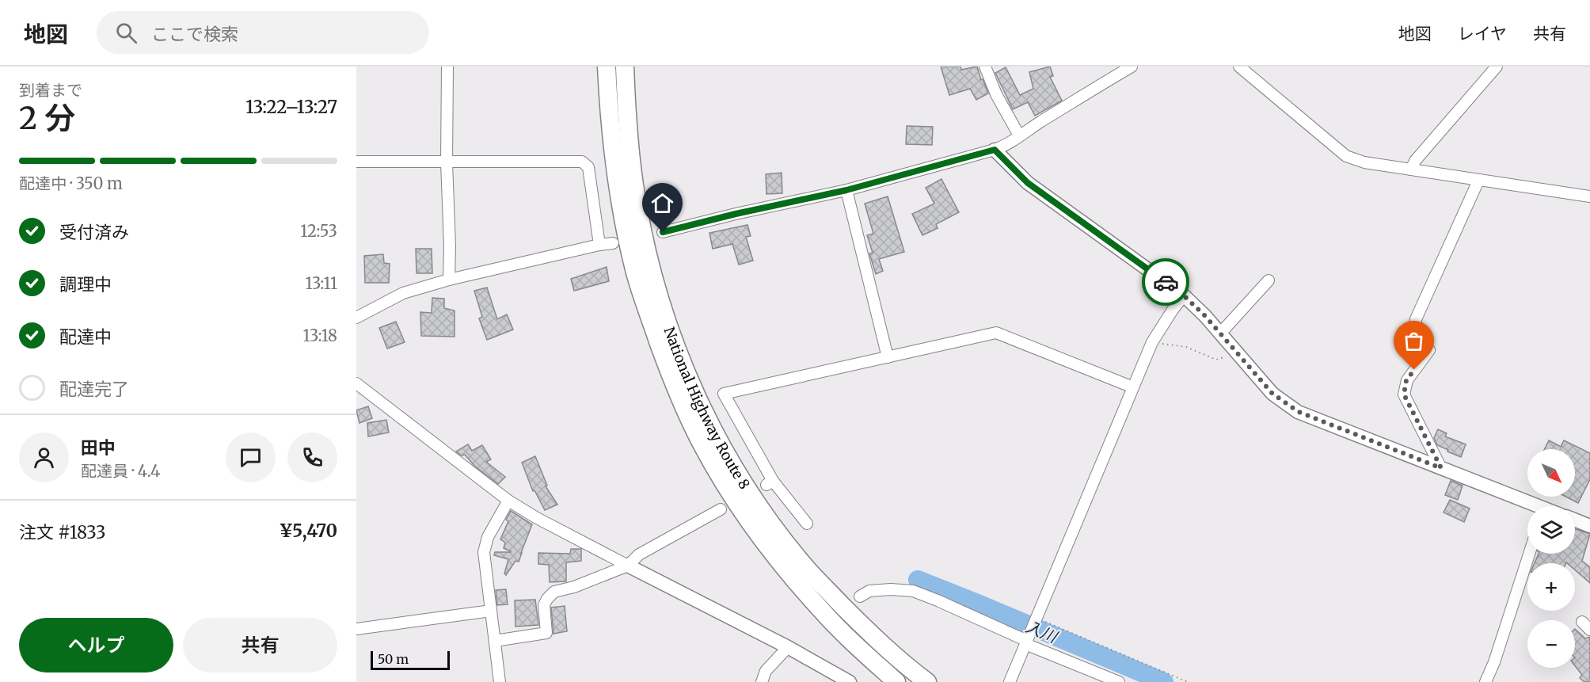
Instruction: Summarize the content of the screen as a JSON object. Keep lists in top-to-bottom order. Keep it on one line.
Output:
{"streets":{"highway":["National Highway Route 8"]},"water":["入川"],"scale_bar":"50 m","north":"bottom right","page":{"header":"地図","search":"ここで検索","nav":["地図","レイヤ","共有"],"heading":["2 分","到着まで","13:22–13:27"],"panel":["田中","配達員 · 4.4","注文 #1833","¥5,470"],"bar":"配達中 · 350 m","list":[["受付済み","12:53"],["調理中","13:11"],["配達中","13:18"],"配達完了"],"map_buttons":["+","−"],"buttons":["ヘルプ","共有"],"scale":"50 m"}}
